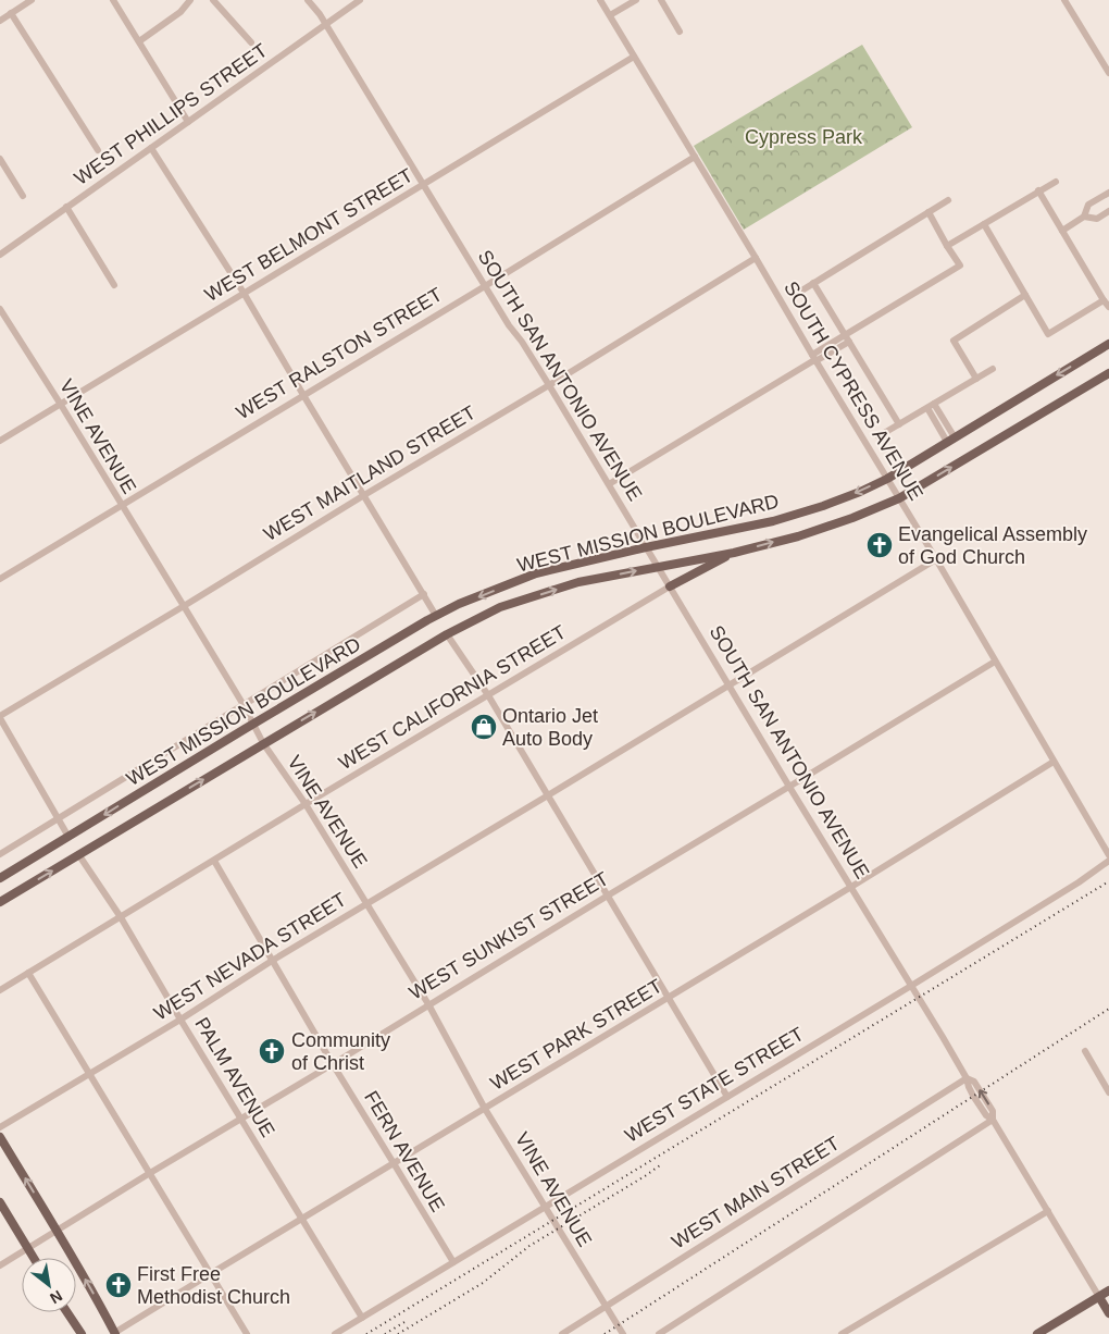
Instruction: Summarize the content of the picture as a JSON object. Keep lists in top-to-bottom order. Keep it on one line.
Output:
{"streets":{"main road":["WEST MISSION BOULEVARD"],"street":["WEST PHILLIPS STREET","WEST BELMONT STREET","WEST RALSTON STREET","SOUTH SAN ANTONIO AVENUE","SOUTH CYPRESS AVENUE","VINE AVENUE","WEST MAITLAND STREET","WEST CALIFORNIA STREET","WEST SUNKIST STREET","WEST NEVADA STREET","WEST PARK STREET","PALM AVENUE","WEST STATE STREET","FERN AVENUE","WEST MAIN STREET"]},"crossings":[["WEST PHILLIPS STREET","SOUTH SAN ANTONIO AVENUE"],["WEST BELMONT STREET","SOUTH SAN ANTONIO AVENUE"],["WEST BELMONT STREET","SOUTH CYPRESS AVENUE"],["WEST BELMONT STREET","VINE AVENUE"],["WEST RALSTON STREET","SOUTH SAN ANTONIO AVENUE"],["WEST RALSTON STREET","SOUTH CYPRESS AVENUE"],["WEST RALSTON STREET","VINE AVENUE"],["SOUTH SAN ANTONIO AVENUE","WEST MAITLAND STREET"],["SOUTH SAN ANTONIO AVENUE","WEST MISSION BOULEVARD"],["SOUTH SAN ANTONIO AVENUE","WEST CALIFORNIA STREET"],["SOUTH SAN ANTONIO AVENUE","WEST SUNKIST STREET"],["SOUTH SAN ANTONIO AVENUE","WEST NEVADA STREET"],["SOUTH SAN ANTONIO AVENUE","WEST PARK STREET"],["SOUTH SAN ANTONIO AVENUE","WEST STATE STREET"],["SOUTH SAN ANTONIO AVENUE","WEST MAIN STREET"],["SOUTH CYPRESS AVENUE","WEST MAITLAND STREET"],["SOUTH CYPRESS AVENUE","WEST MISSION BOULEVARD"],["SOUTH CYPRESS AVENUE","WEST SUNKIST STREET"],["SOUTH CYPRESS AVENUE","WEST NEVADA STREET"],["SOUTH CYPRESS AVENUE","WEST PARK STREET"],["VINE AVENUE","WEST MAITLAND STREET"],["VINE AVENUE","WEST MISSION BOULEVARD"],["VINE AVENUE","WEST CALIFORNIA STREET"],["VINE AVENUE","WEST SUNKIST STREET"],["VINE AVENUE","WEST NEVADA STREET"],["VINE AVENUE","WEST PARK STREET"],["VINE AVENUE","WEST STATE STREET"],["VINE AVENUE","WEST MAIN STREET"],["WEST MISSION BOULEVARD","PALM AVENUE"],["WEST CALIFORNIA STREET","PALM AVENUE"],["WEST CALIFORNIA STREET","FERN AVENUE"],["WEST SUNKIST STREET","PALM AVENUE"],["WEST SUNKIST STREET","FERN AVENUE"],["WEST NEVADA STREET","PALM AVENUE"],["WEST NEVADA STREET","FERN AVENUE"],["WEST PARK STREET","PALM AVENUE"],["WEST PARK STREET","FERN AVENUE"],["PALM AVENUE","WEST STATE STREET"],["WEST STATE STREET","FERN AVENUE"]],"parks":["Cypress Park"],"places":{"church":["Evangelical Assembly of God Church","Community of Christ","First Free Methodist Church"],"shop":["Ontario Jet Auto Body"]},"north":"bottom right"}
